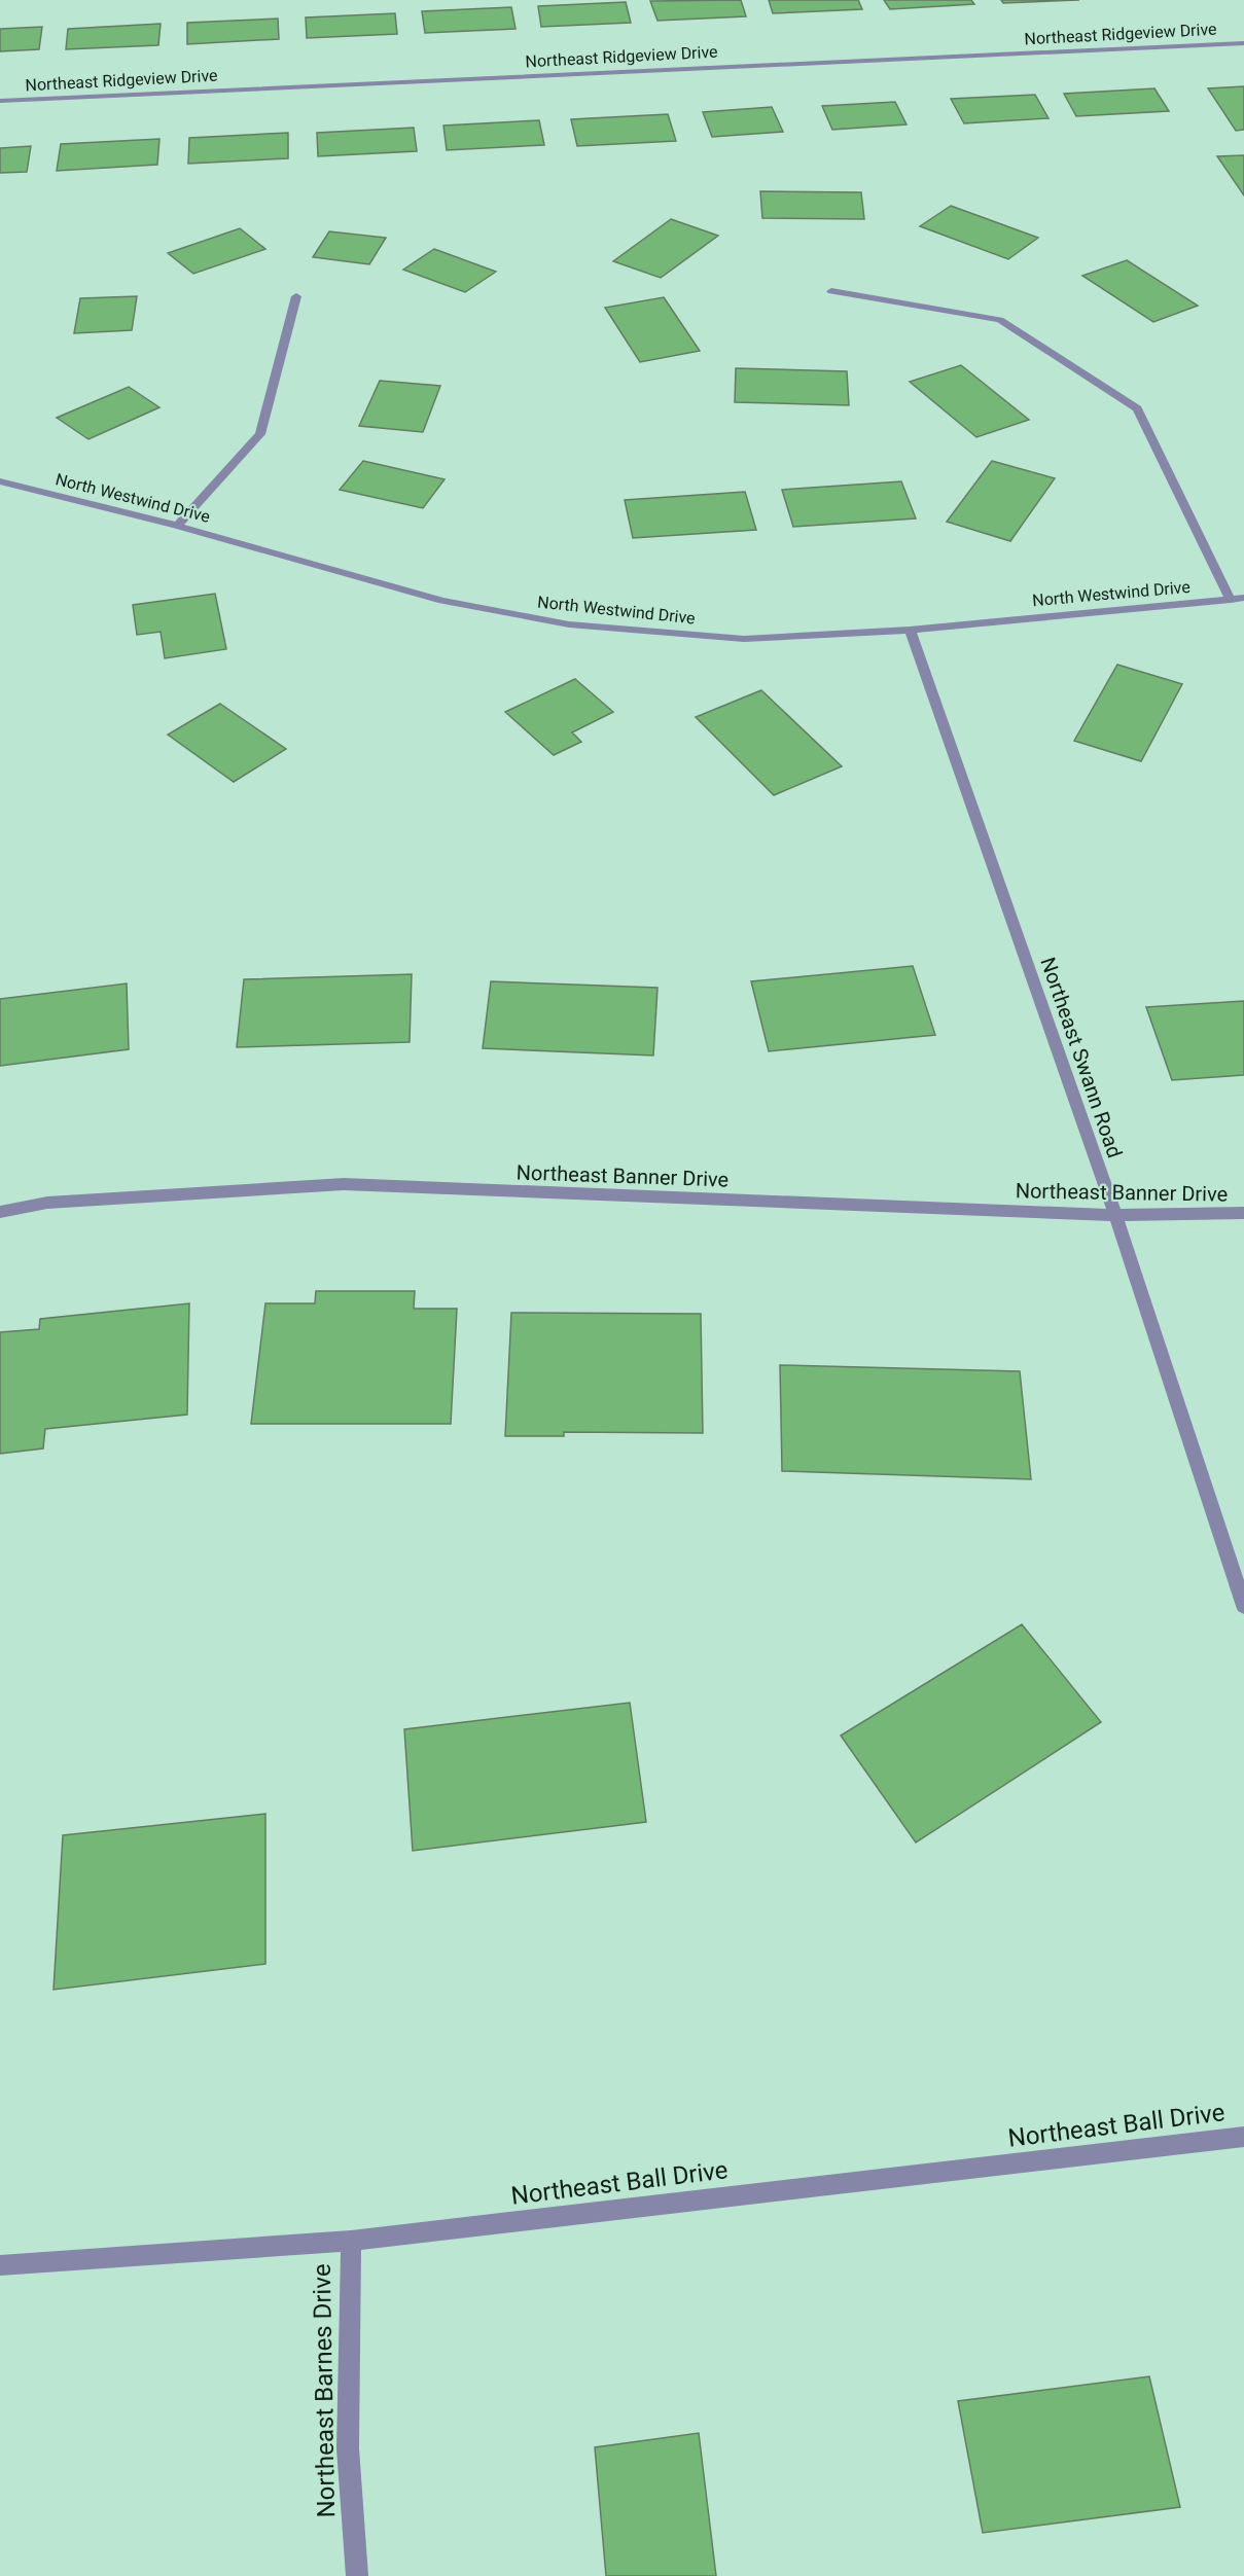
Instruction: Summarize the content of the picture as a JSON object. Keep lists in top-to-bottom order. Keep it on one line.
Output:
{"streets":{"street":["Northeast Ridgeview Drive","North Westwind Drive","Northeast Swann Road","Northeast Banner Drive","Northeast Ball Drive","Northeast Barnes Drive"]},"crossings":[["North Westwind Drive","Northeast Swann Road"],["Northeast Swann Road","Northeast Banner Drive"],["Northeast Ball Drive","Northeast Barnes Drive"]]}
